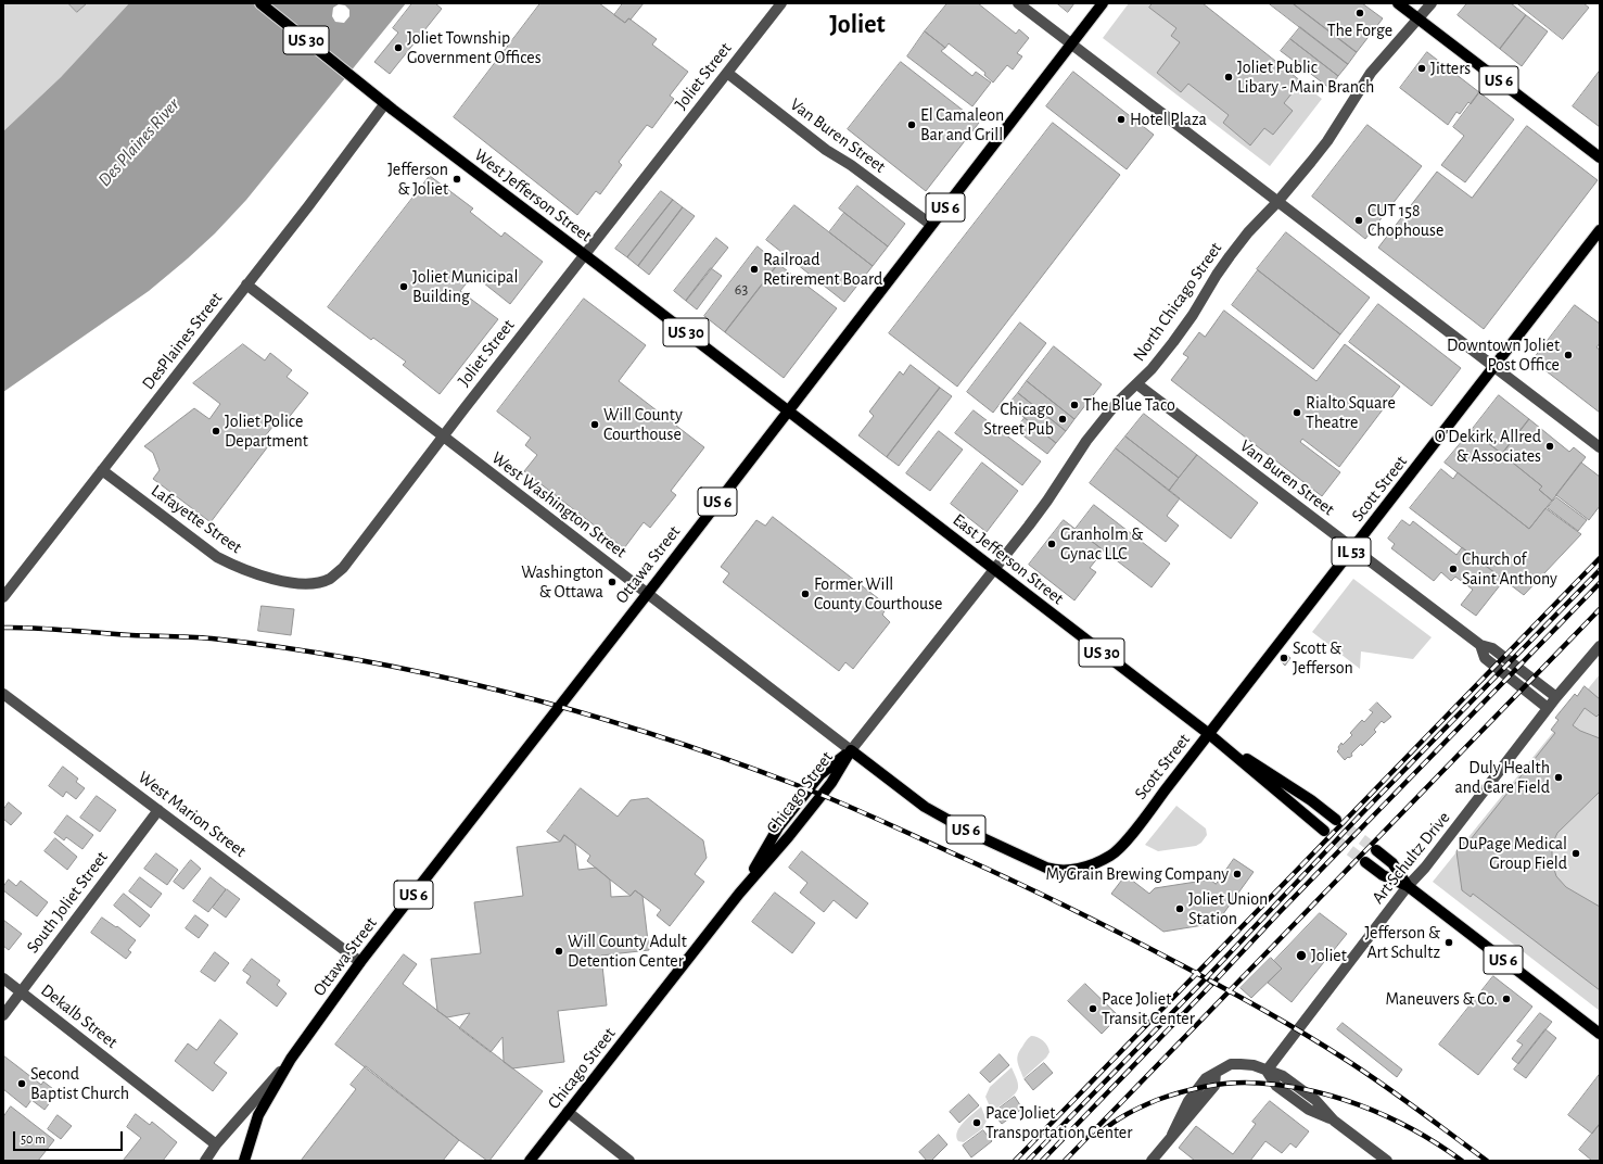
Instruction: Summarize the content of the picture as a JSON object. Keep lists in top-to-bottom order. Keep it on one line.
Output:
{"streets":{"main road":["US 30","US 6","West Jefferson Street","Scott Street","IL 53","East Jefferson Street","Ottawa Street","Chicago Street"],"street":["Joliet Street","Van Buren Street","North Chicago Street","DesPlaines Street","West Washington Street","Lafayette Street","West Marion Street","Art Schultz Drive","South Joliet Street","Dekalb Street"]},"crossings":[["Joliet Street","Van Buren Street"],["Joliet Street","West Jefferson Street"],["Joliet Street","West Washington Street"],["Joliet Street","Lafayette Street"],["US 6","Art Schultz Drive"],["Van Buren Street","North Chicago Street"],["Van Buren Street","Scott Street"],["Van Buren Street","Ottawa Street"],["Van Buren Street","Art Schultz Drive"],["West Jefferson Street","DesPlaines Street"],["West Jefferson Street","East Jefferson Street"],["West Jefferson Street","Ottawa Street"],["North Chicago Street","Scott Street"],["North Chicago Street","West Washington Street"],["North Chicago Street","East Jefferson Street"],["North Chicago Street","Chicago Street"],["DesPlaines Street","West Washington Street"],["DesPlaines Street","Lafayette Street"],["Scott Street","West Washington Street"],["Scott Street","East Jefferson Street"],["Scott Street","Chicago Street"],["West Washington Street","Ottawa Street"],["West Washington Street","Chicago Street"],["East Jefferson Street","Ottawa Street"],["Ottawa Street","West Marion Street"],["West Marion Street","South Joliet Street"],["South Joliet Street","Dekalb Street"]],"districts":["Joliet"],"water":["Des Plaines River"],"places":["The Forge","Joliet Township Government Offices","Jitters","Joliet Public Libary - Main Branch","Hotel Plaza","El Camaleon Bar and Grill","Jefferson & Joliet","CUT 158 Chophouse","Railroad Retirement Board","Joliet Municipal Building","Downtown Joliet Post Office","The Blue Taco","Rialto Square Theatre","Chicago Street Pub","Will County Courthouse","Joliet Police Department","O'Dekirk, Allred & Associates","Granholm & Gynac LLC","Church of Saint Anthony","Washington & Ottawa","Former Will County Courthouse","Scott & Jefferson","Duly Health and Care Field","DuPage Medical Group Field","MyGrain Brewing Company","Joliet Union Station","Jefferson & Art Schultz","Will County Adult Detention Center","Joliet","Maneuvers & Co.","Pace Joliet Transit Center","Second Baptist Church","Pace Joliet Transportation Center"],"house_numbers":["63"],"scale_bar":"50 m"}
